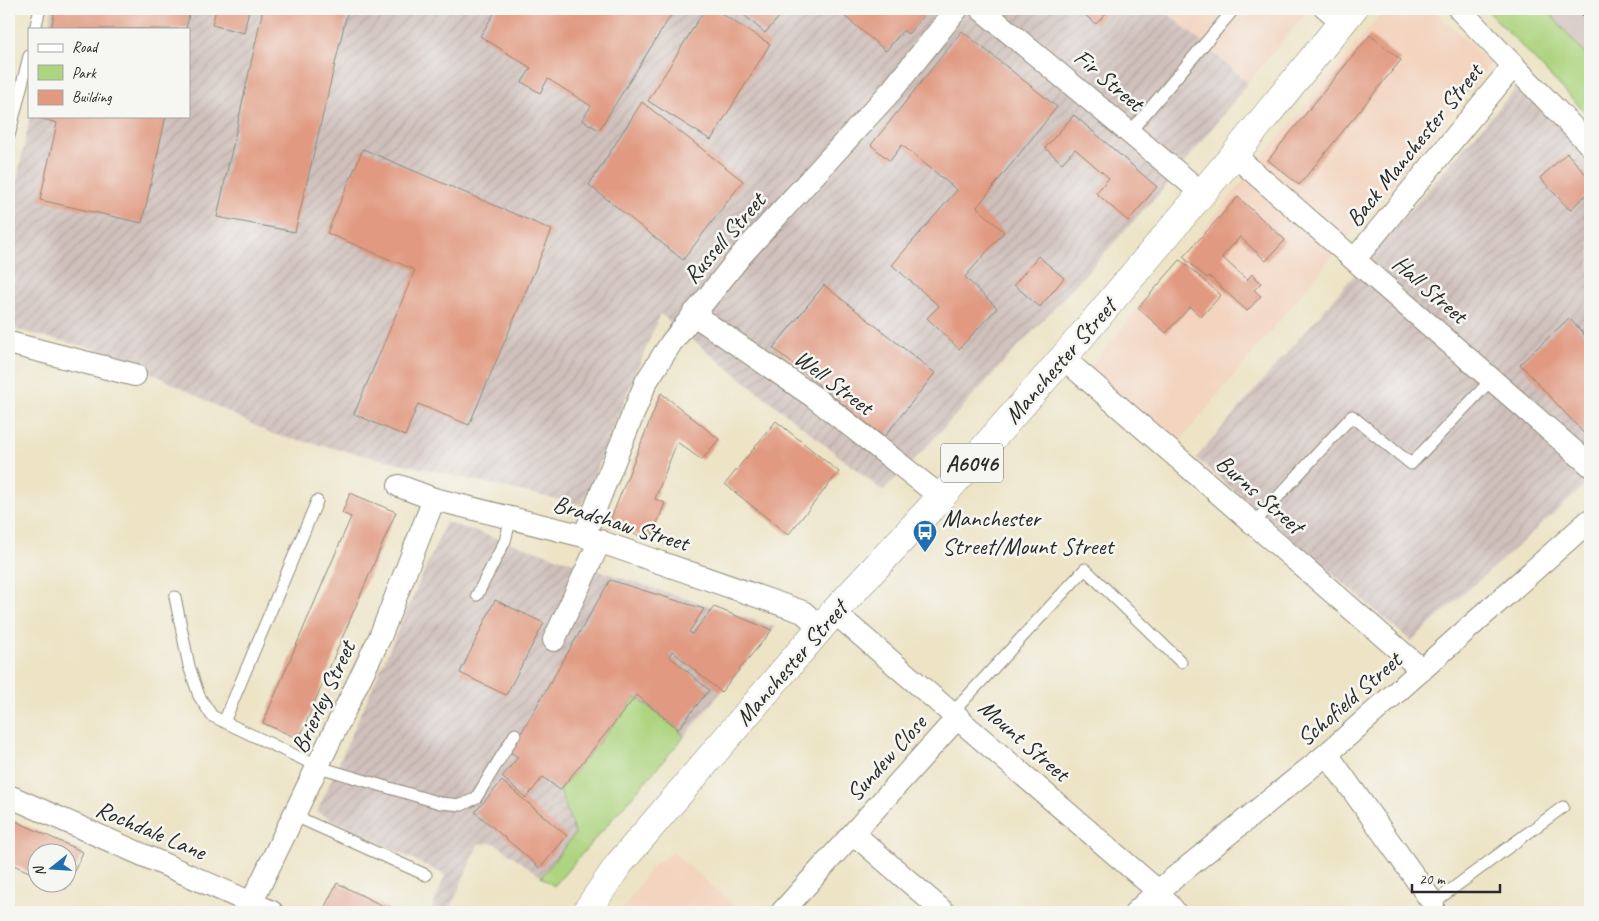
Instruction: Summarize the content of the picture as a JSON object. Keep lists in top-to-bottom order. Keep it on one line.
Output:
{"streets":{"main road":["Manchester Street","A6046"],"street":["Fir Street","Back Manchester Street","Russell Street","Hall Street","Well Street","Burns Street","Bradshaw Street","Brierley Street","Schofield Street","Mount Street","Sundew Close","Rochdale Lane"]},"crossings":[["Fir Street","Manchester Street"],["Back Manchester Street","Hall Street"],["Russell Street","Well Street"],["Russell Street","Bradshaw Street"],["Hall Street","Manchester Street"],["Manchester Street","Well Street"],["Manchester Street","Burns Street"],["Manchester Street","Bradshaw Street"],["Manchester Street","Mount Street"],["Burns Street","Schofield Street"],["Bradshaw Street","Brierley Street"],["Bradshaw Street","Mount Street"],["Brierley Street","Rochdale Lane"],["Schofield Street","Mount Street"],["Mount Street","Sundew Close"]],"places":{"bus stop":["Manchester Street/Mount Street"]},"legend":["Road","Park","Building"],"scale_bar":"20 m","north":"left"}
